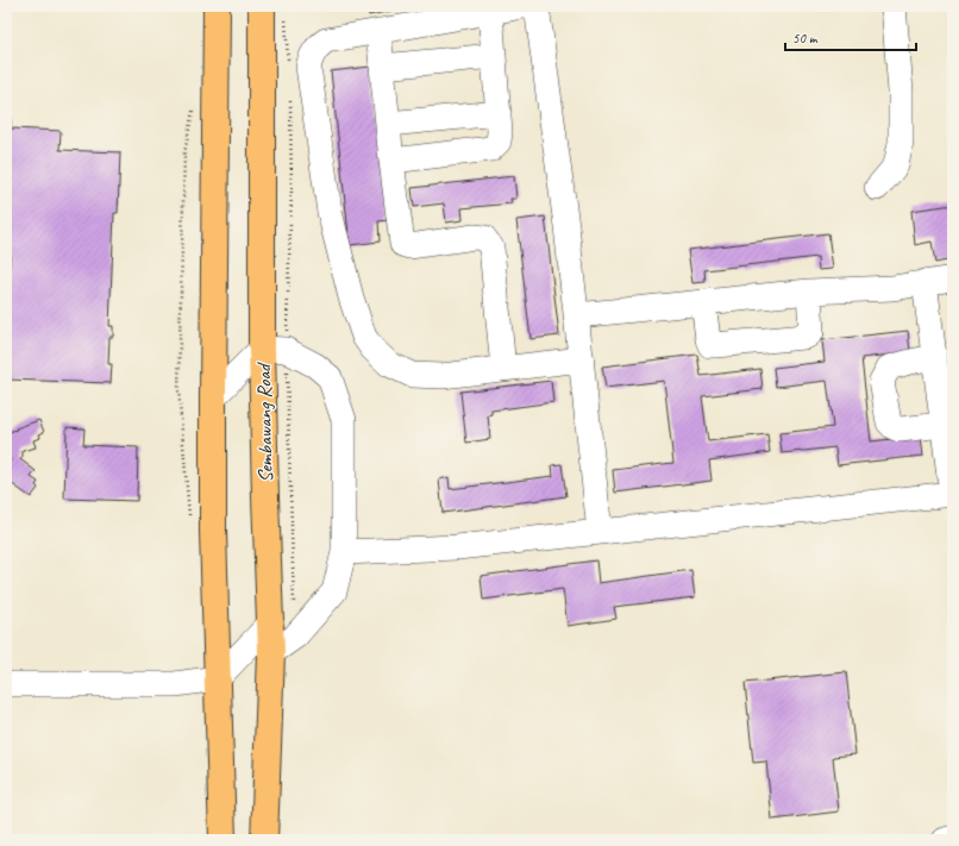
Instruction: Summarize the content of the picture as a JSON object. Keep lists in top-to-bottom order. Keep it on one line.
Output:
{"streets":{"main road":["Sembawang Road"]},"scale_bar":"50 m"}
